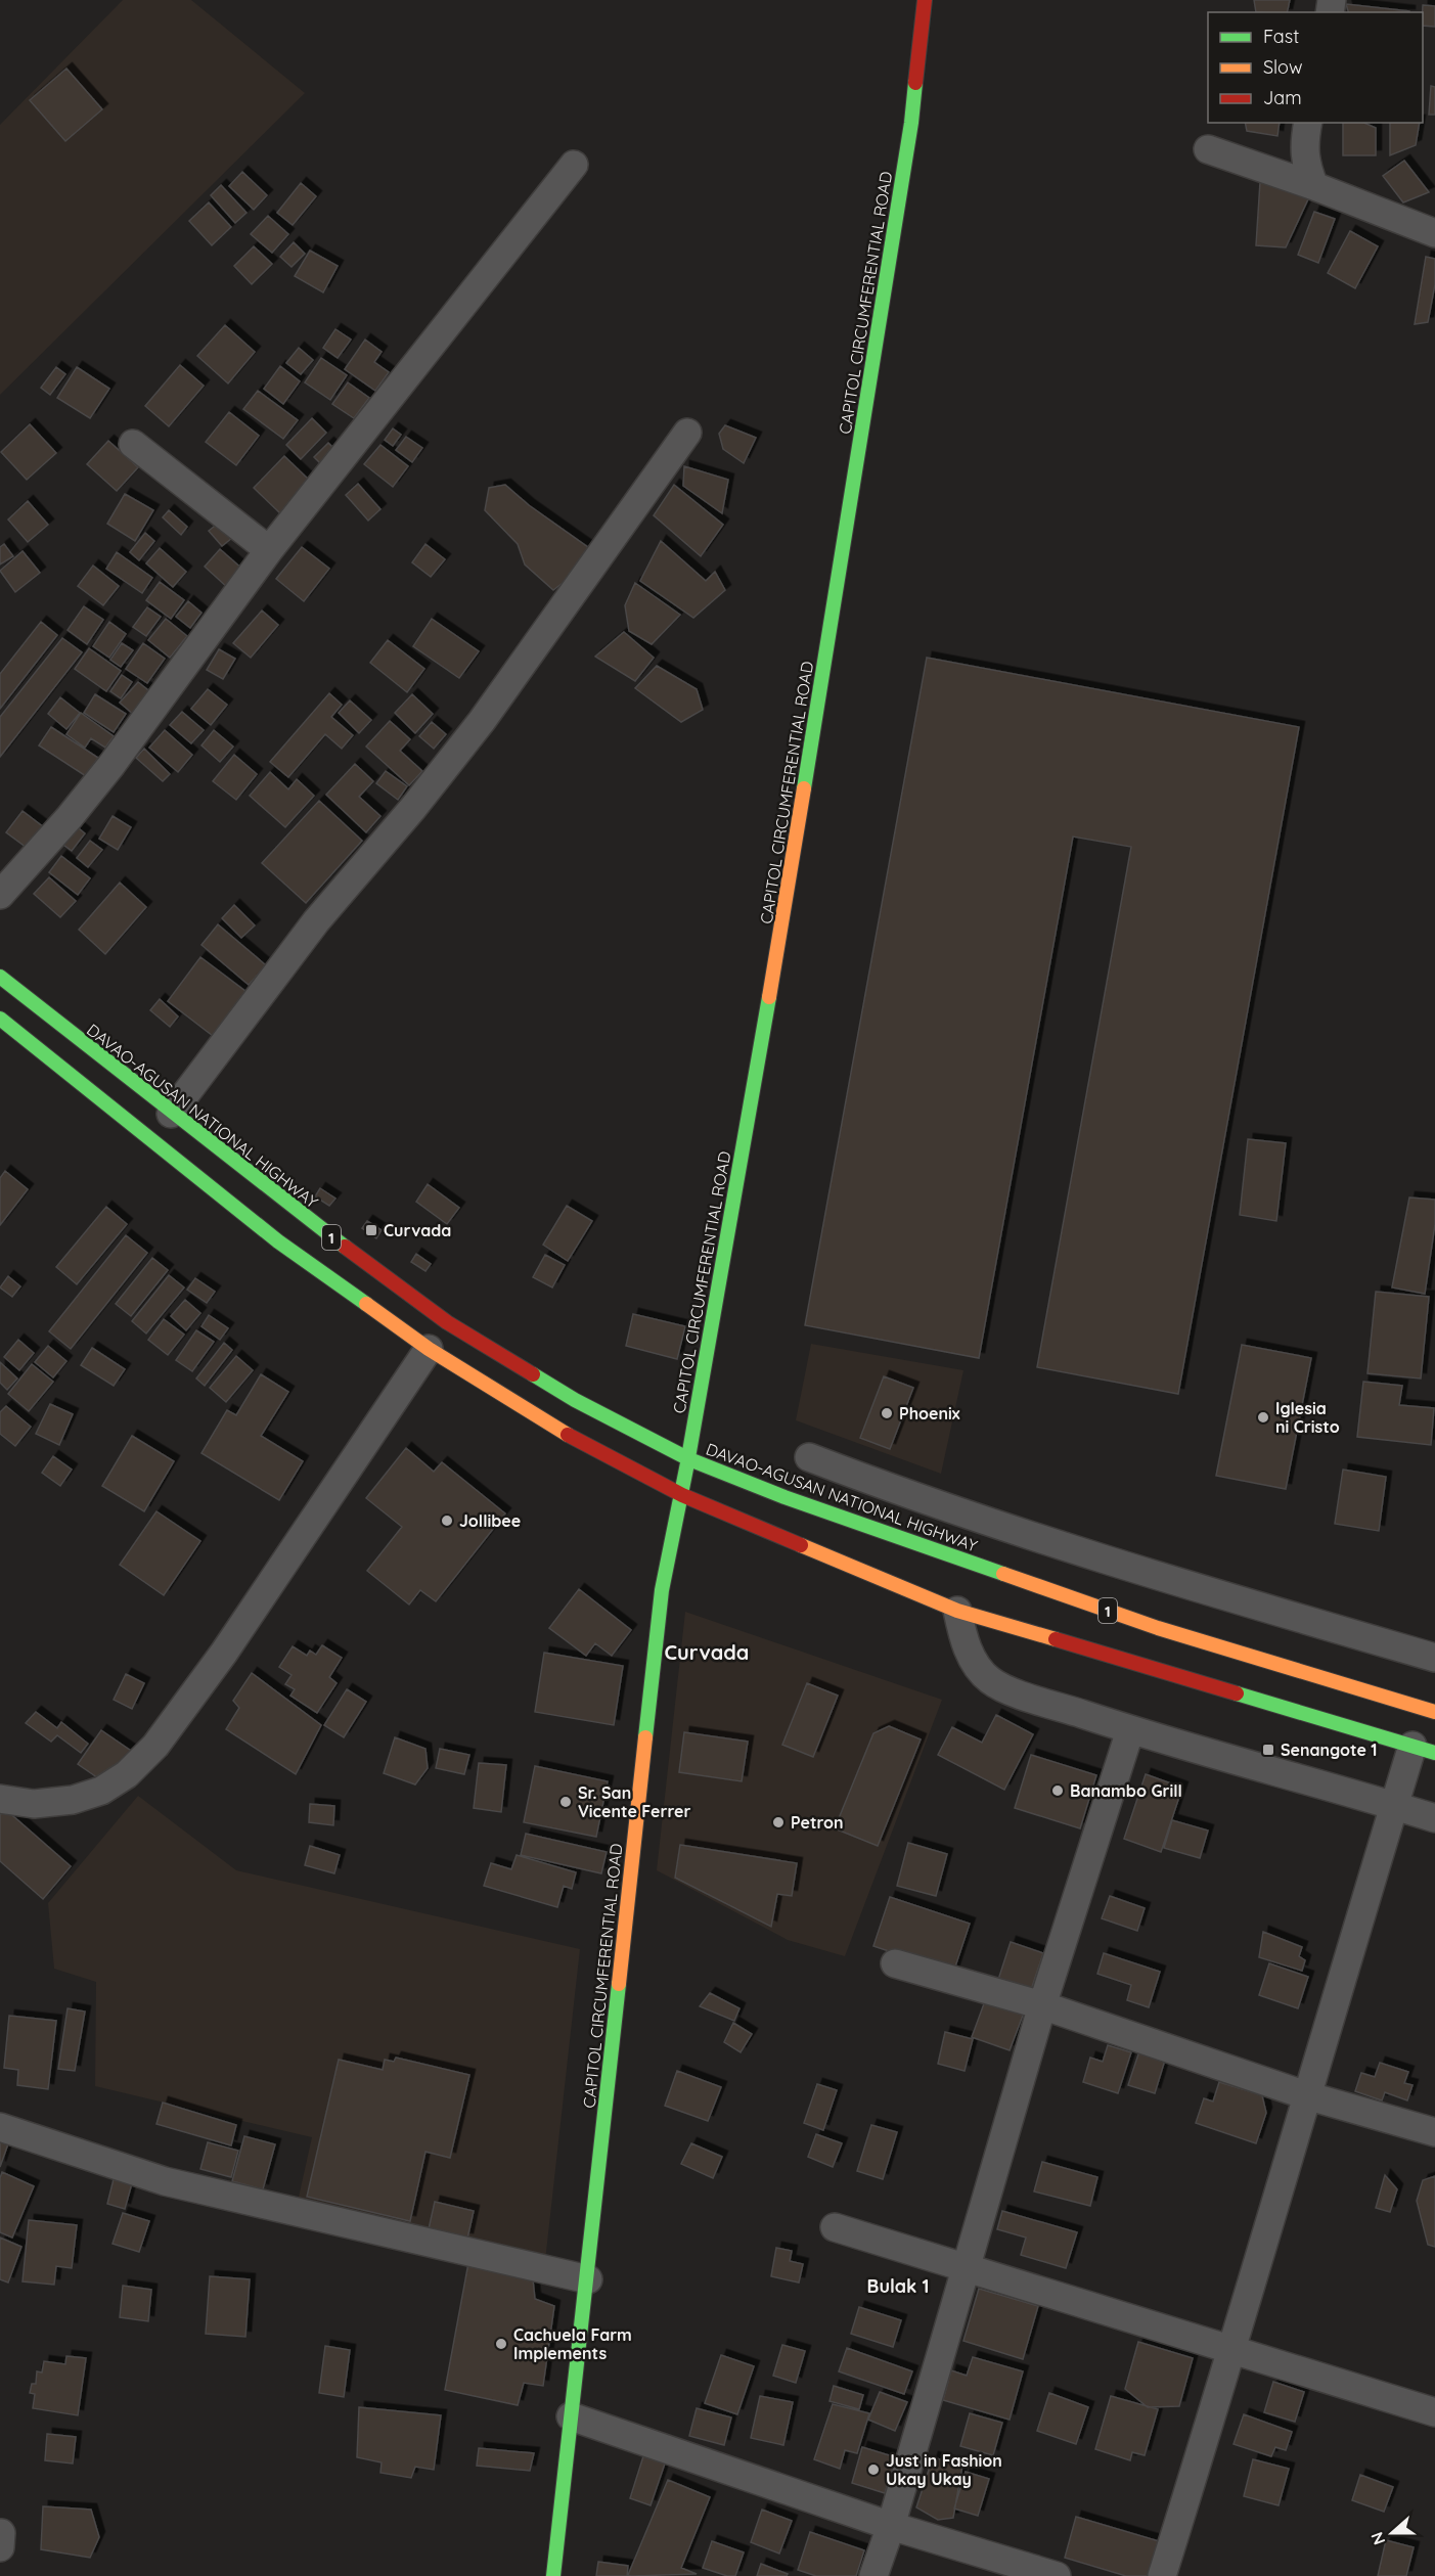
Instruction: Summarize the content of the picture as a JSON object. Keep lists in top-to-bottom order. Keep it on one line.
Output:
{"streets":{"main road":["CAPITOL CIRCUMFERENTIAL ROAD","DAVAO-AGUSAN NATIONAL HIGHWAY","1"]},"crossings":[["CAPITOL CIRCUMFERENTIAL ROAD","DAVAO-AGUSAN NATIONAL HIGHWAY"],["CAPITOL CIRCUMFERENTIAL ROAD","1"]],"districts":["Curvada","Bulak 1"],"places":{"transit":["Curvada","Senangote 1"],"other":["Phoenix","Iglesia ni Cristo","Jollibee","Banambo Grill","Sr. San Vicente Ferrer","Petron","Cachuela Farm Implements","Just in Fashion Ukay Ukay"]},"legend":["Fast","Slow","Jam"],"north":"left"}
